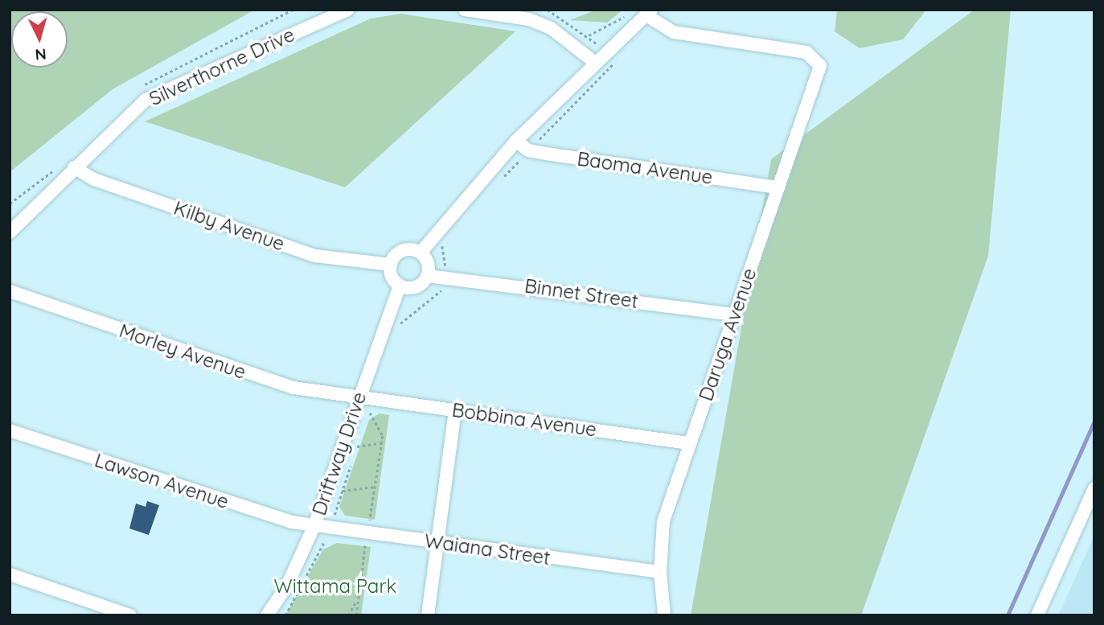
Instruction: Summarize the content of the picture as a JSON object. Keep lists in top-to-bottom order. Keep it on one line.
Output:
{"streets":{"street":["Silverthorne Drive","Baoma Avenue","Kilby Avenue","Binnet Street","Daruga Avenue","Morley Avenue","Bobbina Avenue","Driftway Drive","Lawson Avenue","Waiana Street"]},"crossings":[["Silverthorne Drive","Kilby Avenue"],["Baoma Avenue","Daruga Avenue"],["Kilby Avenue","Binnet Street"],["Kilby Avenue","Driftway Drive"],["Binnet Street","Daruga Avenue"],["Binnet Street","Driftway Drive"],["Daruga Avenue","Bobbina Avenue"],["Daruga Avenue","Waiana Street"],["Morley Avenue","Bobbina Avenue"],["Morley Avenue","Driftway Drive"],["Bobbina Avenue","Driftway Drive"],["Driftway Drive","Lawson Avenue"],["Driftway Drive","Waiana Street"],["Lawson Avenue","Waiana Street"]],"parks":["Wittama Park"],"north":"bottom"}
